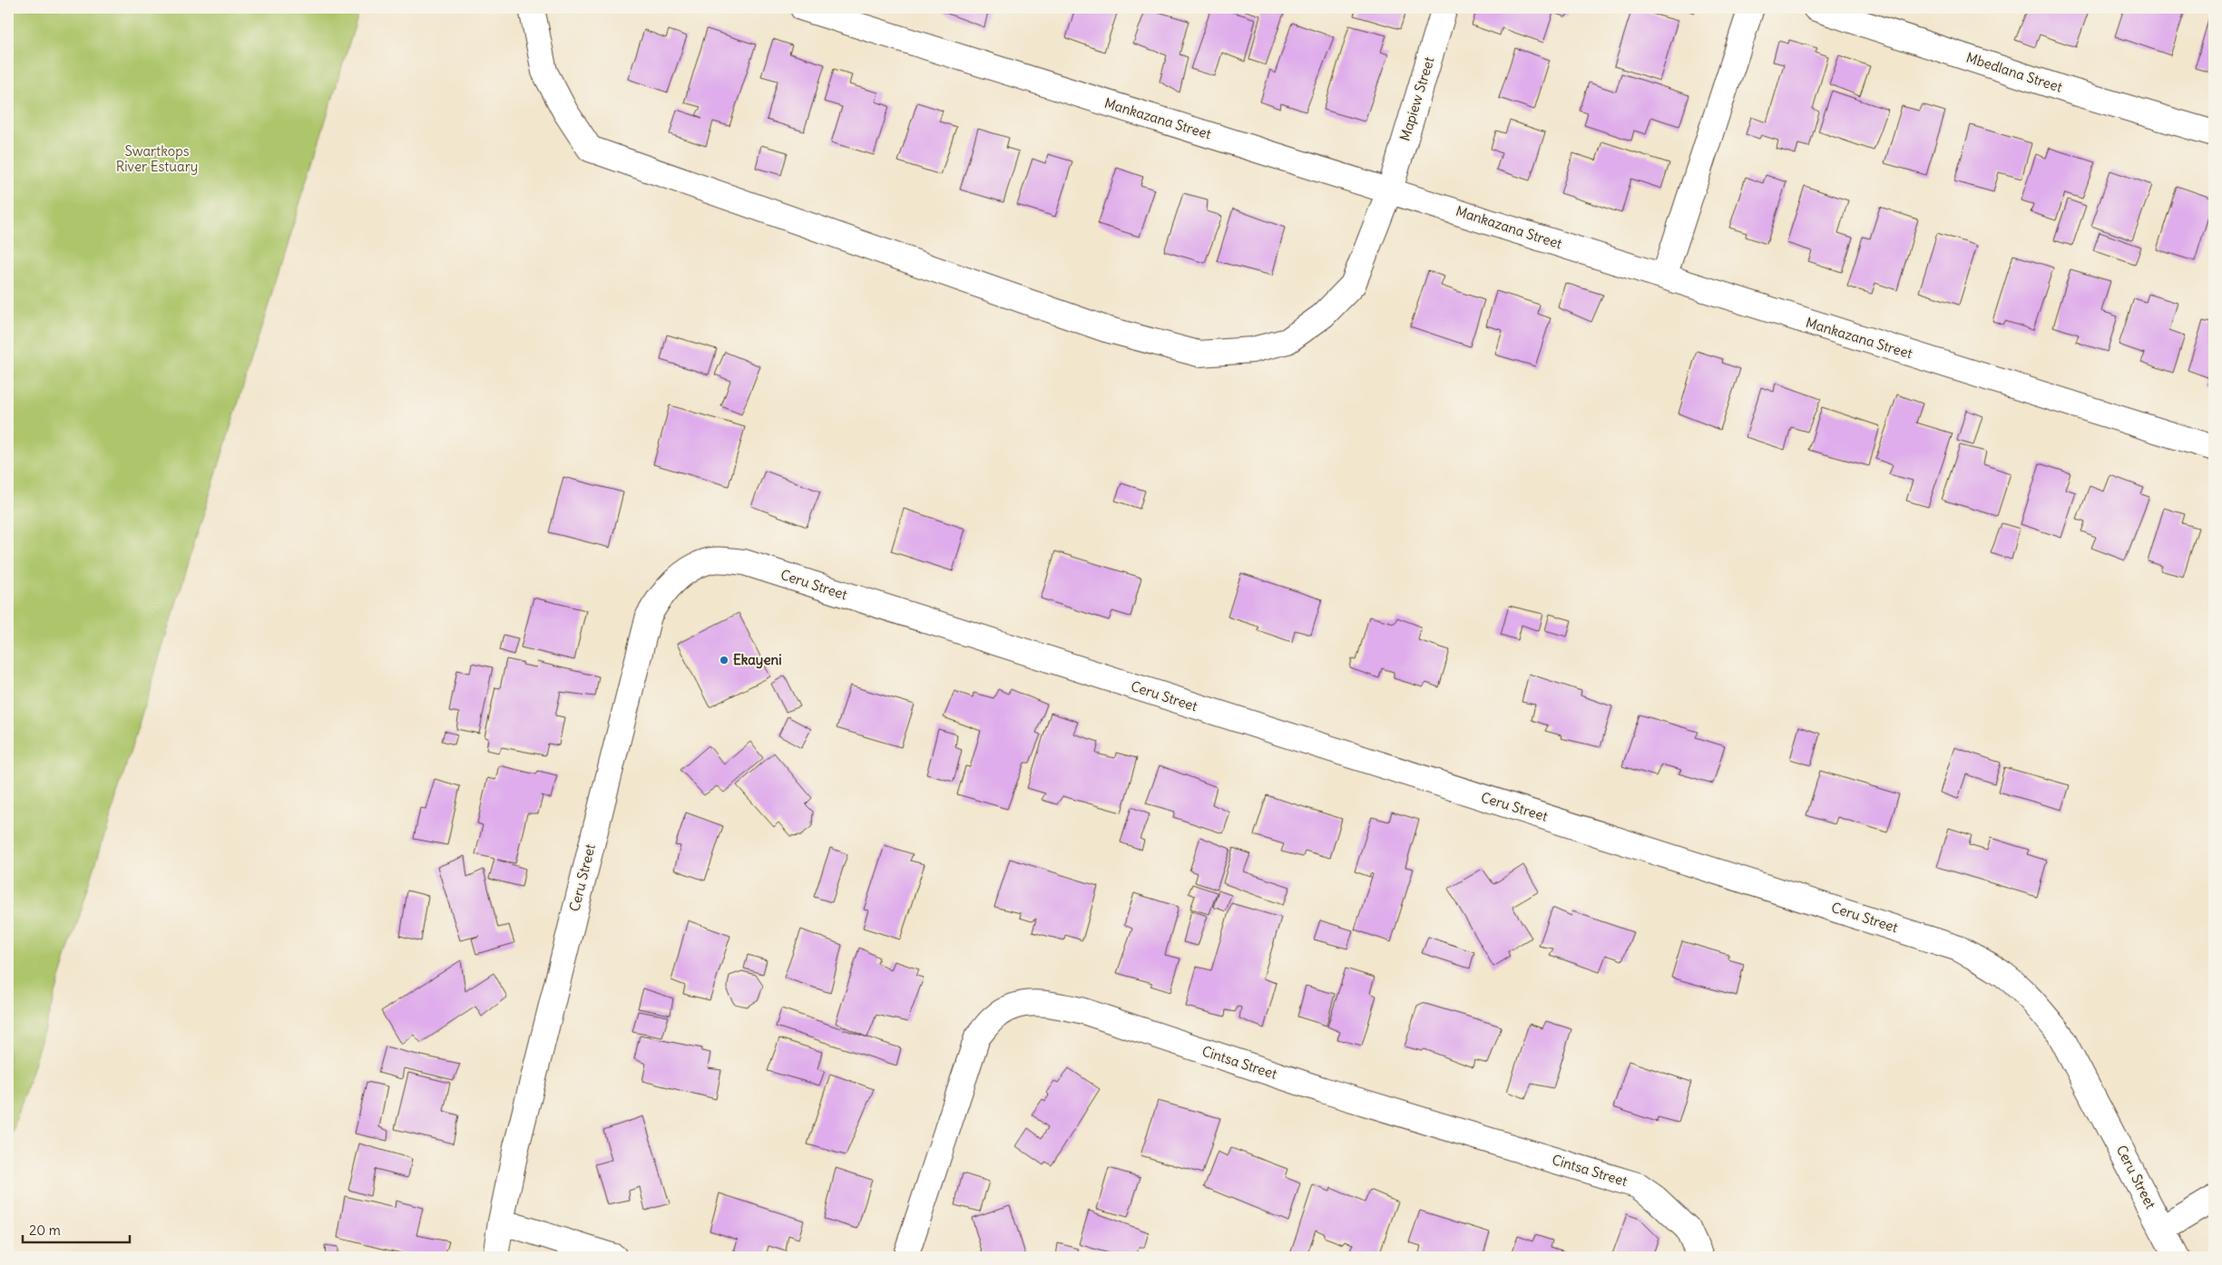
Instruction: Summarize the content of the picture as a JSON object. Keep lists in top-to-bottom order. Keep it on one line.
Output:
{"streets":{"street":["Mbedlana Street","Mapiew Street","Mankazana Street","Ceru Street","Cintsa Street"]},"crossings":[["Mapiew Street","Mankazana Street"]],"parks":["Swartkops River Estuary"],"places":["Ekayeni"],"scale_bar":"20 m"}
